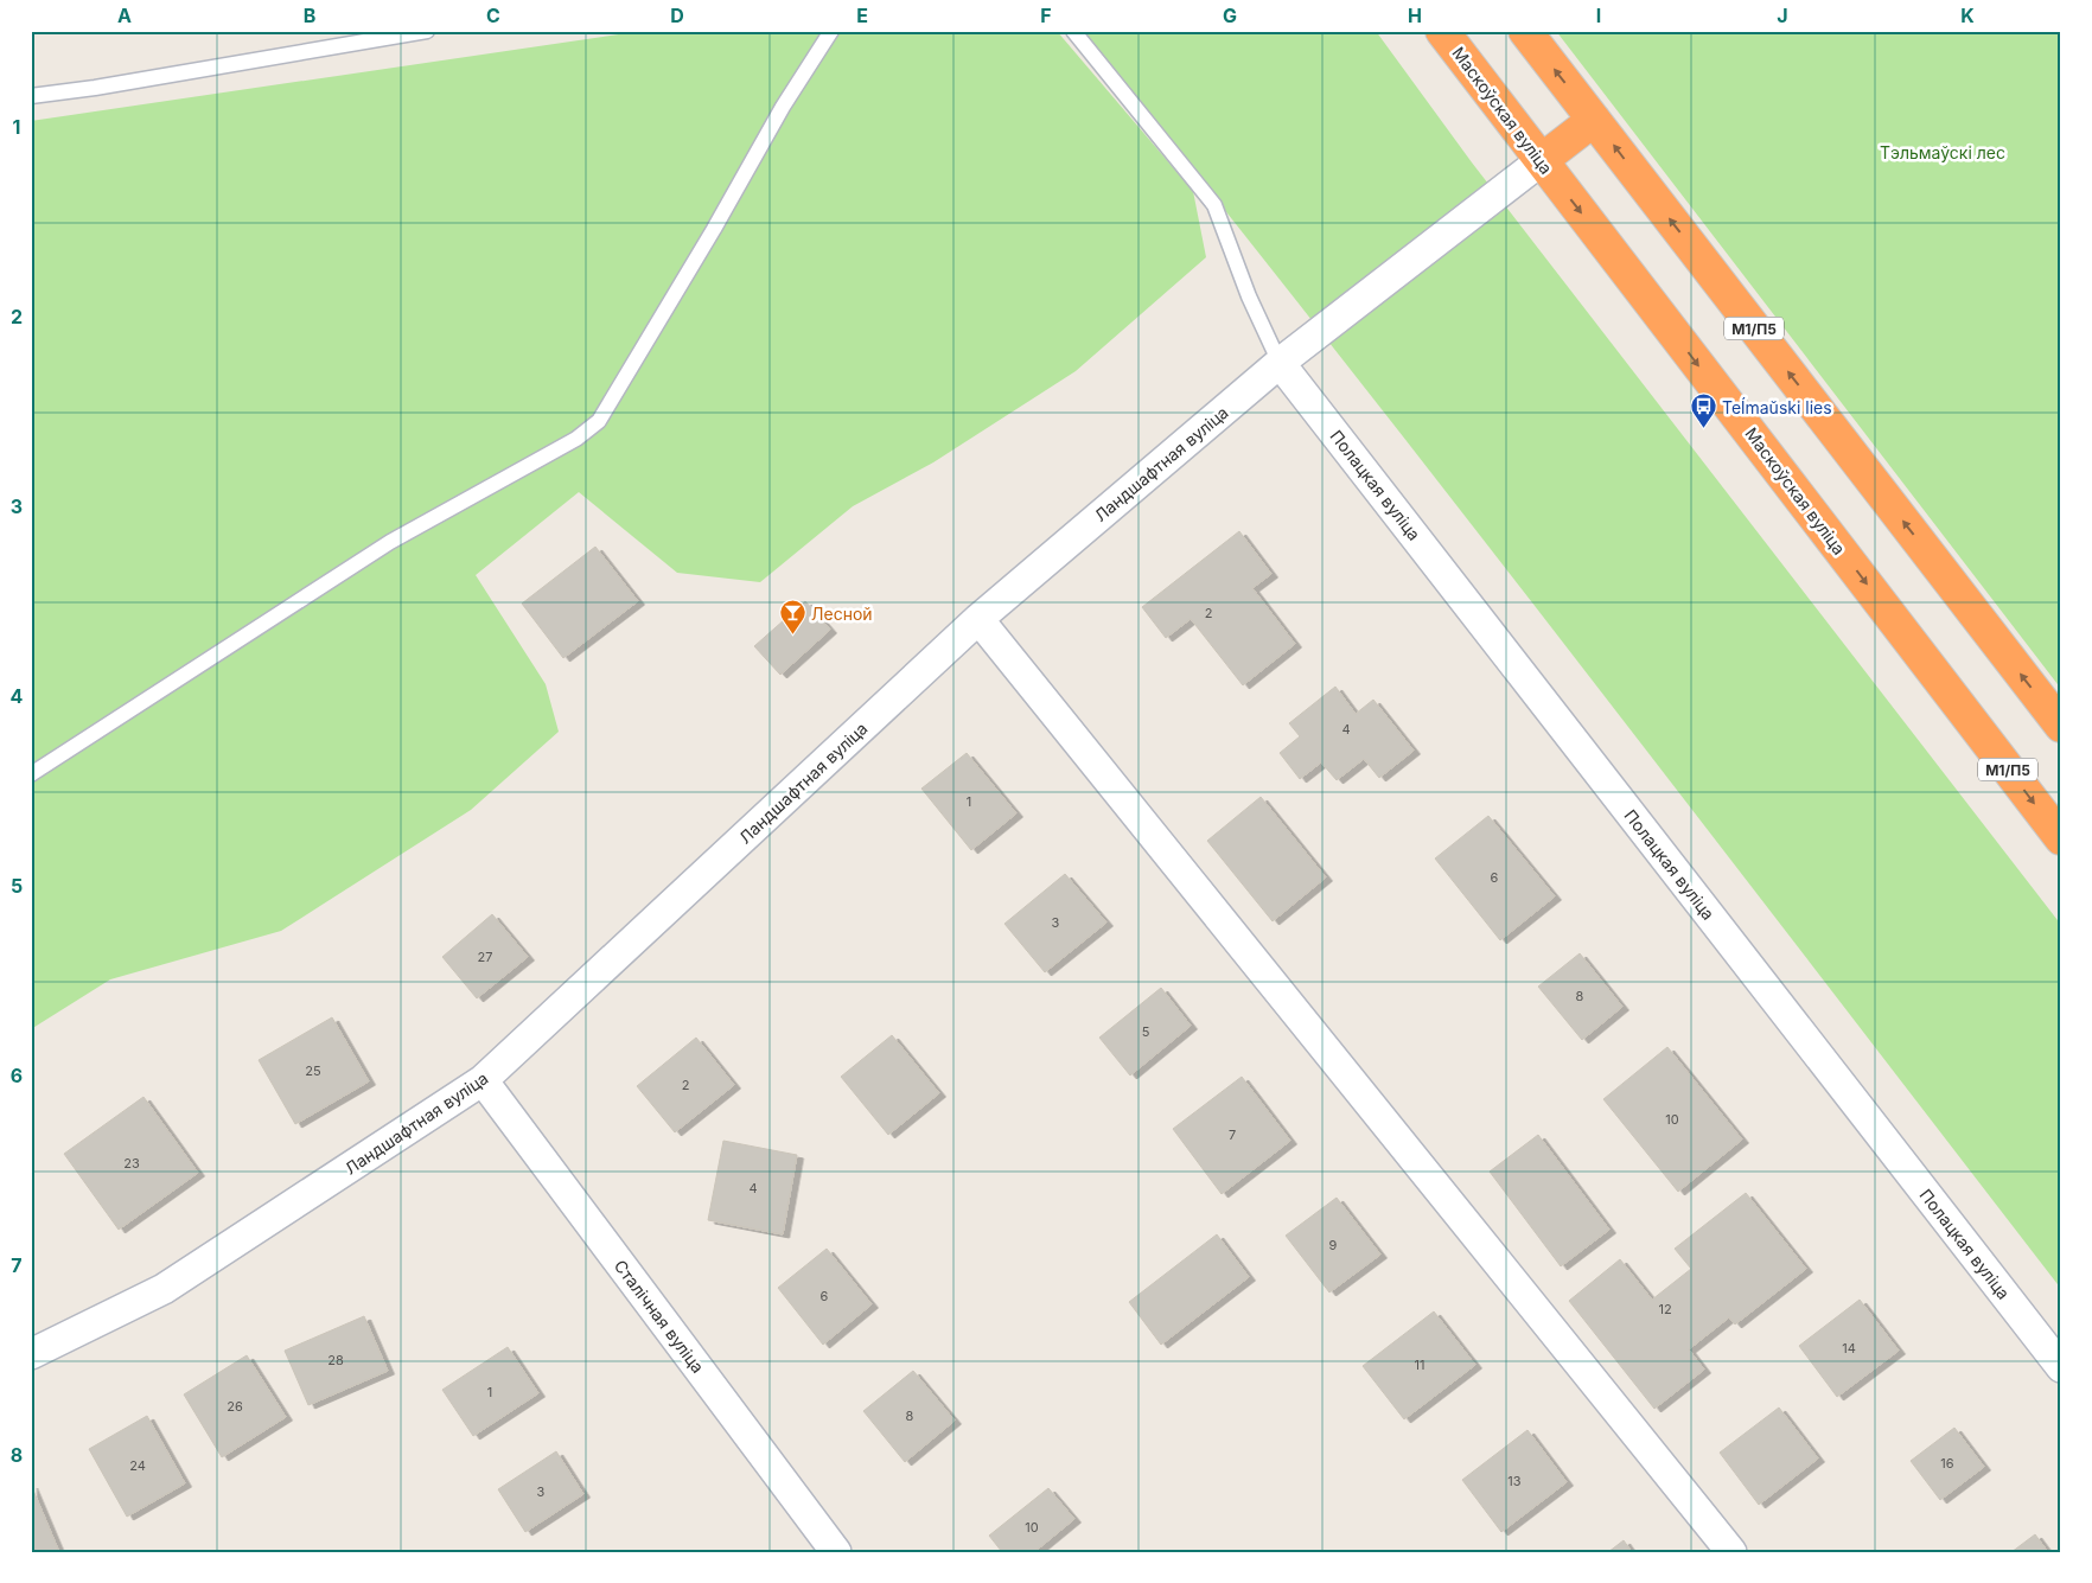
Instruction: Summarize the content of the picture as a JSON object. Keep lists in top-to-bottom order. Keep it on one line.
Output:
{"streets":{"highway":["Маскоўская вуліца","М1/П5"],"street":["Ландшафтная вуліца","Полацкая вуліца","Сталічная вуліца"]},"crossings":[["Маскоўская вуліца","Ландшафтная вуліца"],["Ландшафтная вуліца","Полацкая вуліца"],["Ландшафтная вуліца","Сталічная вуліца"]],"parks":["Тэльмаўскі лес"],"places":{"bus stop":["Teĺmaŭski lies"],"bar":["Лесной"]},"house_numbers":["2","4","1","6","3","27","8","5","25","2","10","7","23","4","9","6","12","14","28","11","1","26","8","16","24","13","3","10"],"grid":{"columns":["A","B","C","D","E","F","G","H","I","J","K"],"rows":["1","2","3","4","5","6","7","8"]}}
